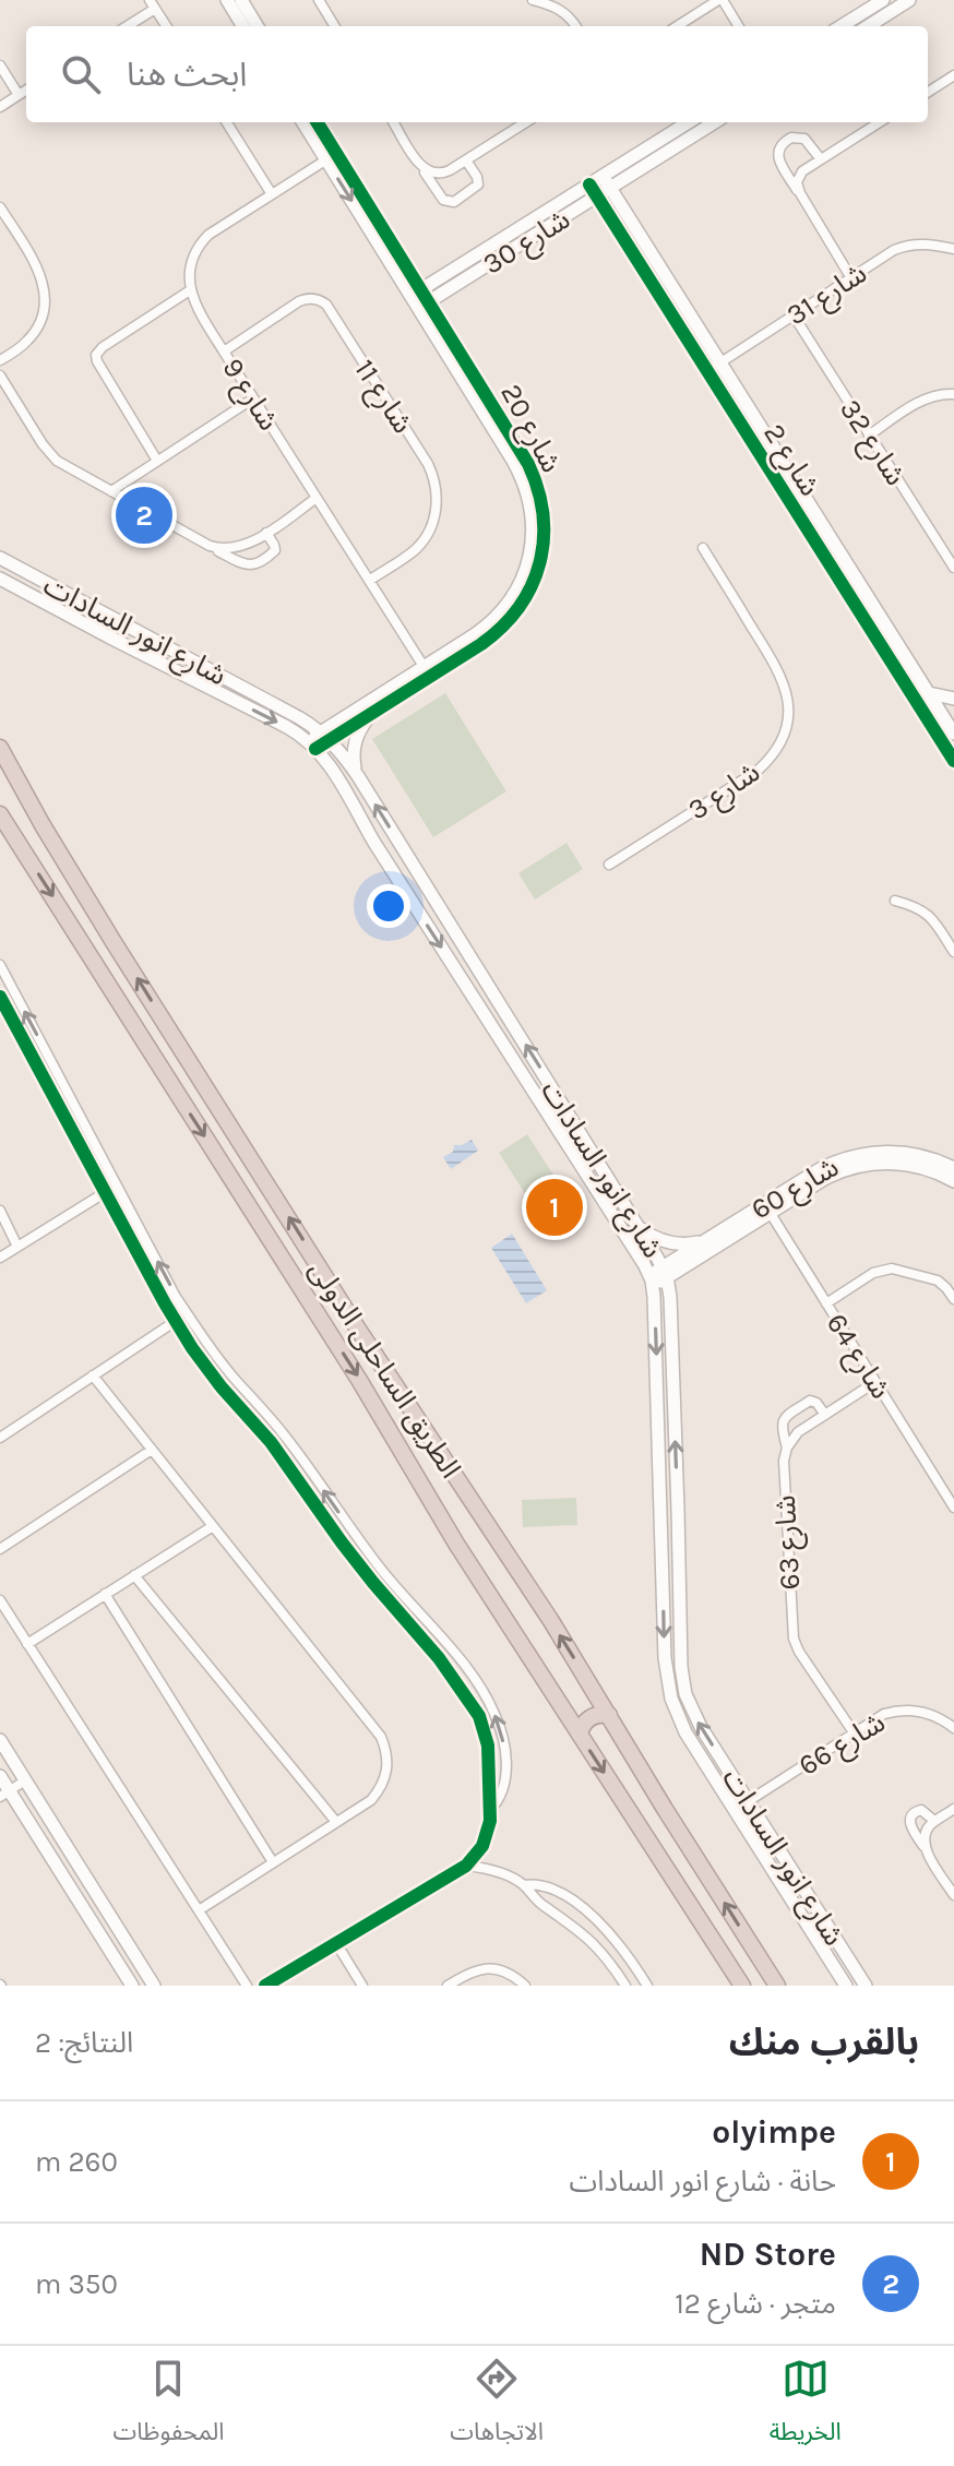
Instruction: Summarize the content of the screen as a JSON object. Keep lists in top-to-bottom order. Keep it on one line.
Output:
{"streets":{"highway":["الطريق الساحلى الدولى"],"street":["شارع 30","شارع 31","شارع 9","شارع 11","شارع 20","شارع 32","شارع 2","شارع انور السادات","شارع 3","شارع 60","شارع 64","شارع 63","شارع 66"]},"crossings":[["شارع 30","شارع 20"],["شارع 30","شارع 2"],["شارع 31","شارع 32"],["شارع 31","شارع 2"],["شارع 9","شارع 11"],["شارع 9","شارع 20"],["شارع 20","شارع انور السادات"],["شارع انور السادات","شارع 60"],["شارع انور السادات","شارع 66"],["شارع 60","شارع 64"],["شارع 63","شارع 66"]],"page":{"search":"ابحث هنا","pins":["2","1"],"heading":["بالقرب منك","النتائج: 2"],"list":[{"mark":"1","name":"olyimpe","note":"حانة · شارع انور السادات","value":"260 m"},{"mark":"2","name":"ND Store","note":"متجر · شارع 12","value":"350 m"}],"nav":["الخريطة","الاتجاهات","المحفوظات"]}}
